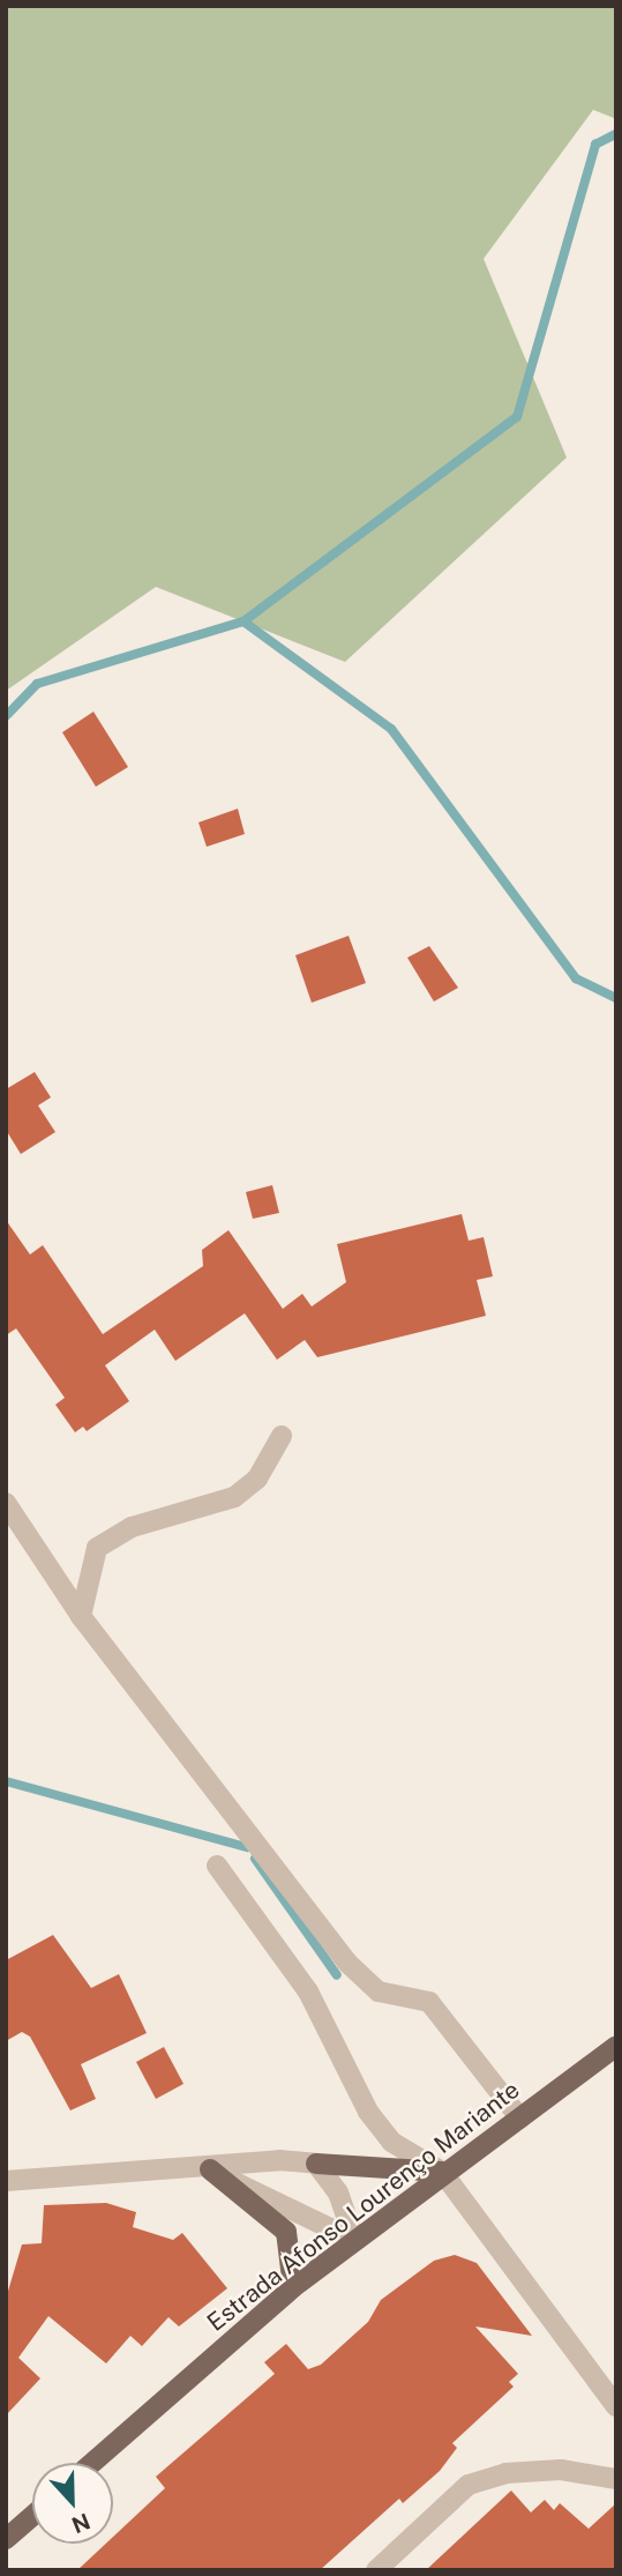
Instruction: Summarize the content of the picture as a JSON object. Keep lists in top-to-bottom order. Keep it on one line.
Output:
{"streets":{"main road":["Estrada Afonso Lourenço Mariante"]},"north":"bottom"}
